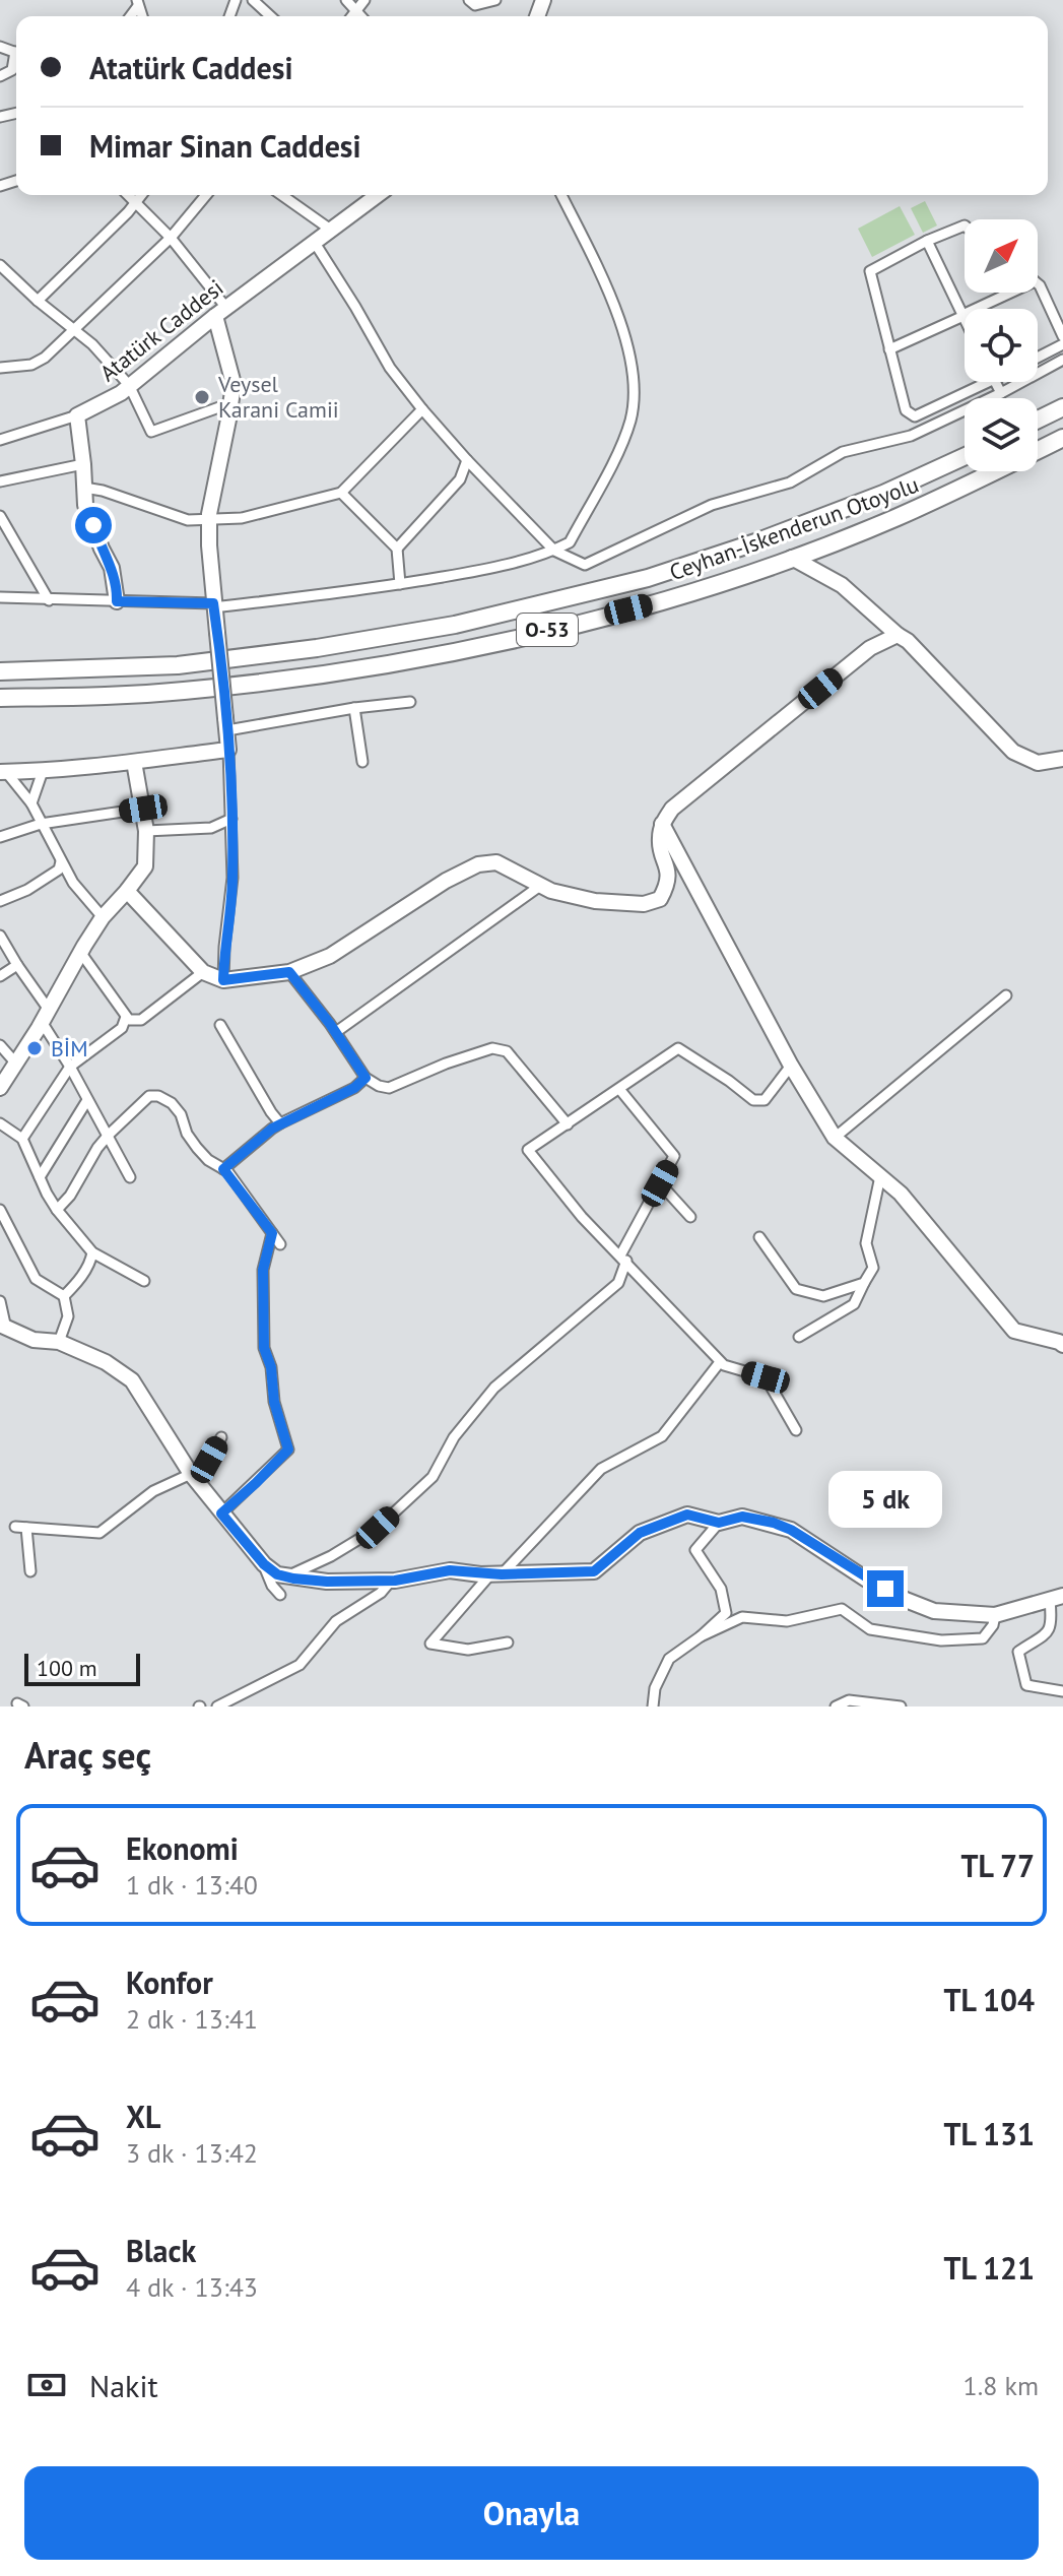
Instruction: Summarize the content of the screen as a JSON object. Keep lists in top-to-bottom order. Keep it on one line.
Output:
{"streets":{"highway":["Ceyhan-İskenderun Otoyolu","O-53"],"street":["Atatürk Caddesi"]},"places":["Veysel Karani Camii","BİM"],"scale_bar":"100 m","north":"top right","page":{"banner":["Atatürk Caddesi","Mimar Sinan Caddesi"],"bubble":"5 dk","scale":"100 m","heading":"Araç seç","list":[{"name":"Ekonomi","note":"1 dk · 13:40","value":"TL 77"},{"name":"Konfor","note":"2 dk · 13:41","value":"TL 104"},{"name":"XL","note":"3 dk · 13:42","value":"TL 131"},{"name":"Black","note":"4 dk · 13:43","value":"TL 121"}],"pay":["Nakit","1.8 km"],"buttons":"Onayla"}}
